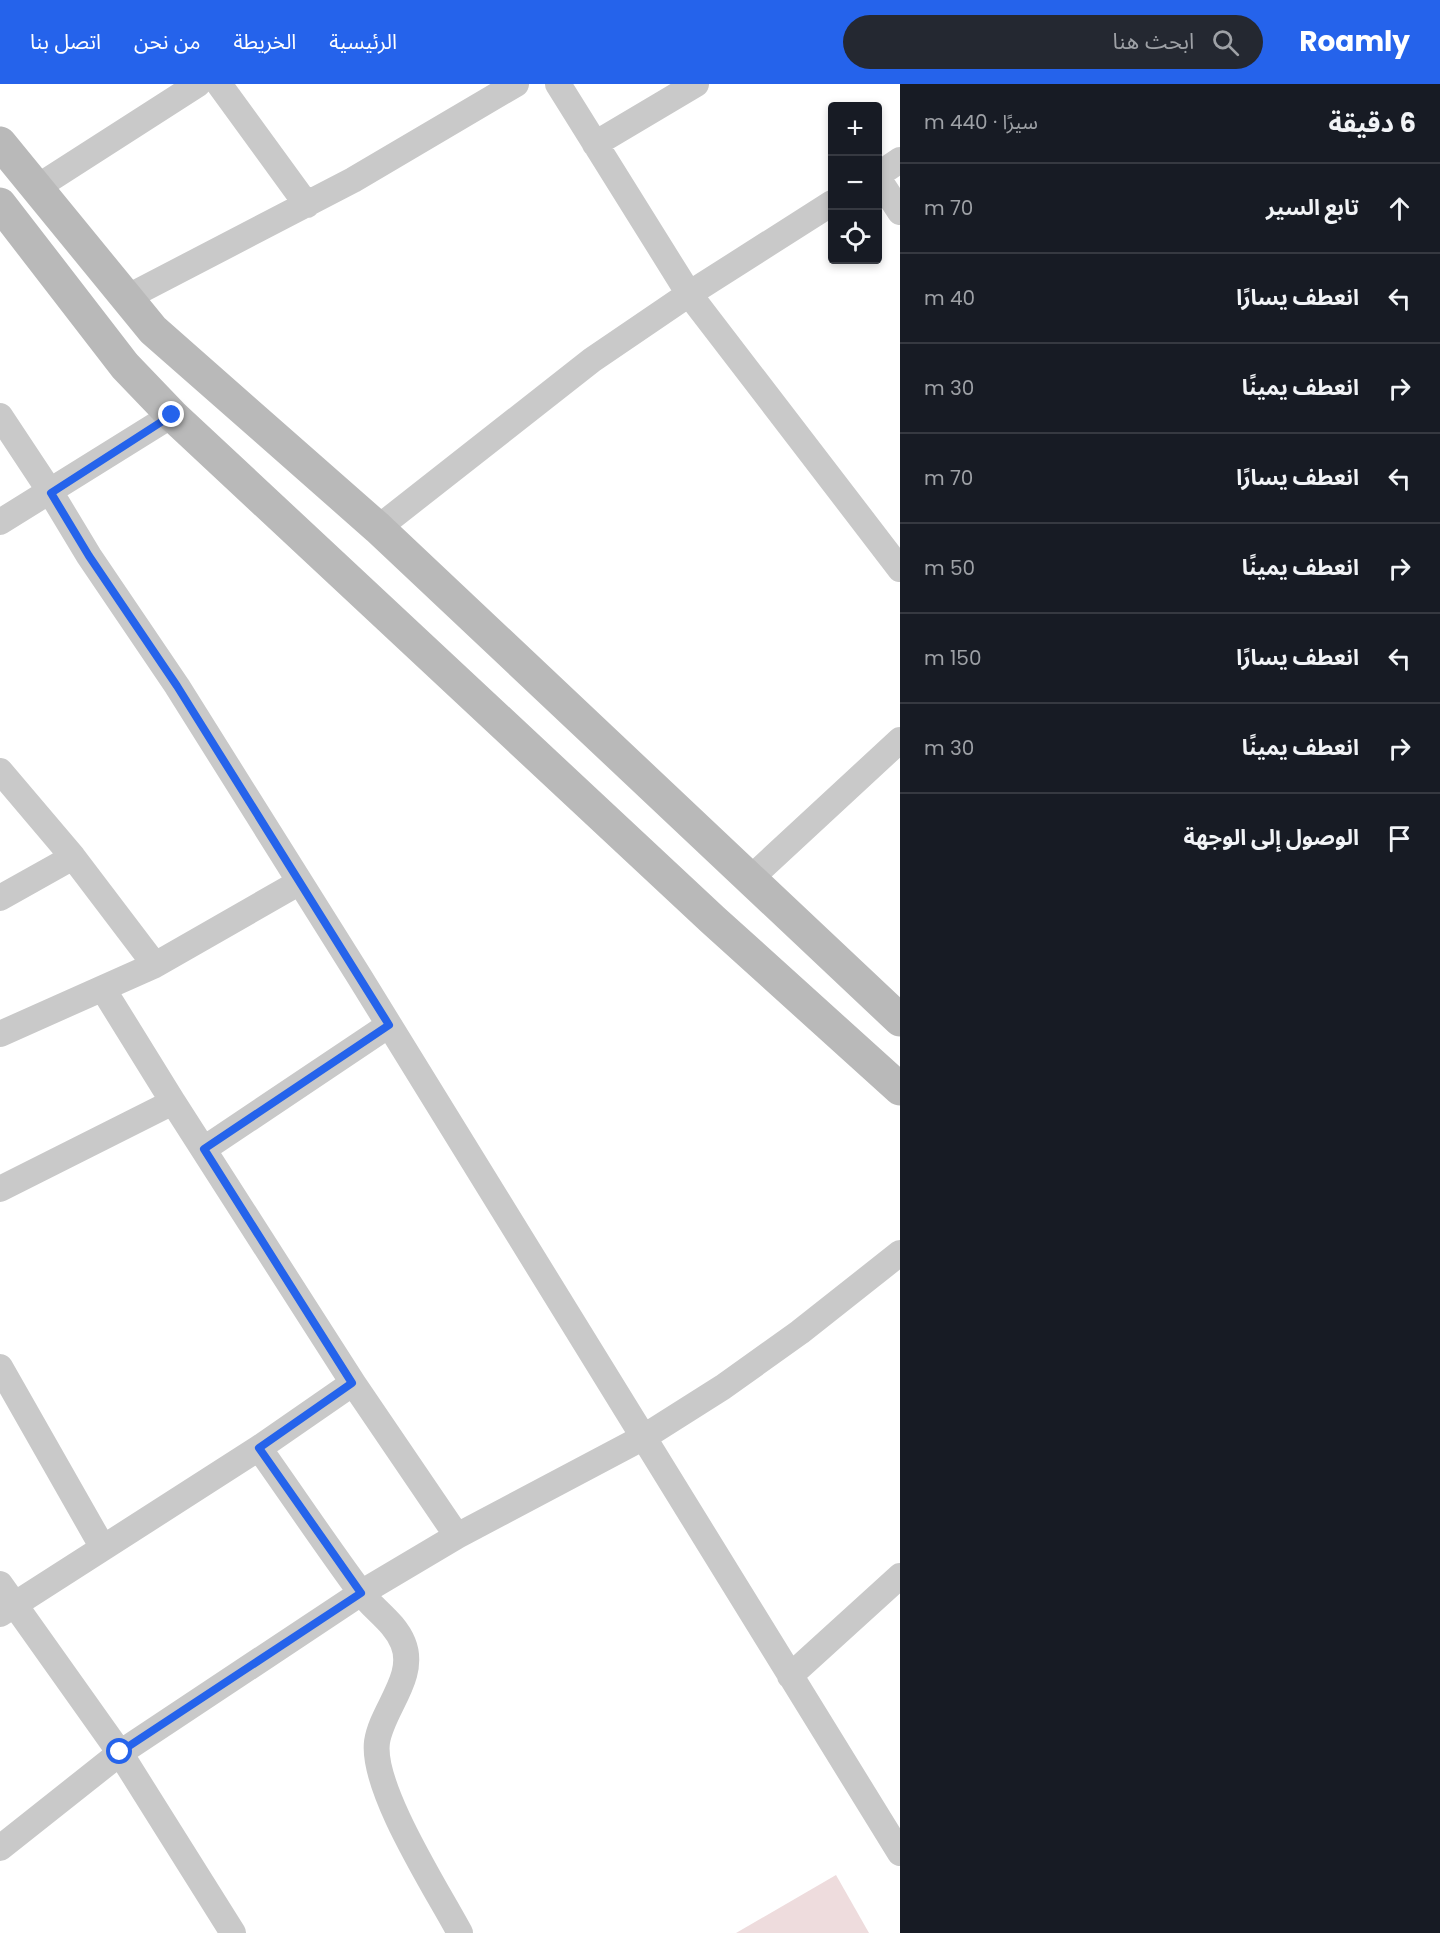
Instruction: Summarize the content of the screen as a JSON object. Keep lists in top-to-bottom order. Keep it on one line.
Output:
{"page":{"header":"Roamly","search":"ابحث هنا","nav":["الرئيسية","الخريطة","من نحن","اتصل بنا"],"heading":["6 دقيقة","سيرًا · 440 m"],"map_buttons":["+","−"],"list":[["تابع السير","70 m"],["انعطف يسارًا","40 m"],["انعطف يمينًا","30 m"],["انعطف يسارًا","70 m"],["انعطف يمينًا","50 m"],["انعطف يسارًا","150 m"],["انعطف يمينًا","30 m"],"الوصول إلى الوجهة"]}}
